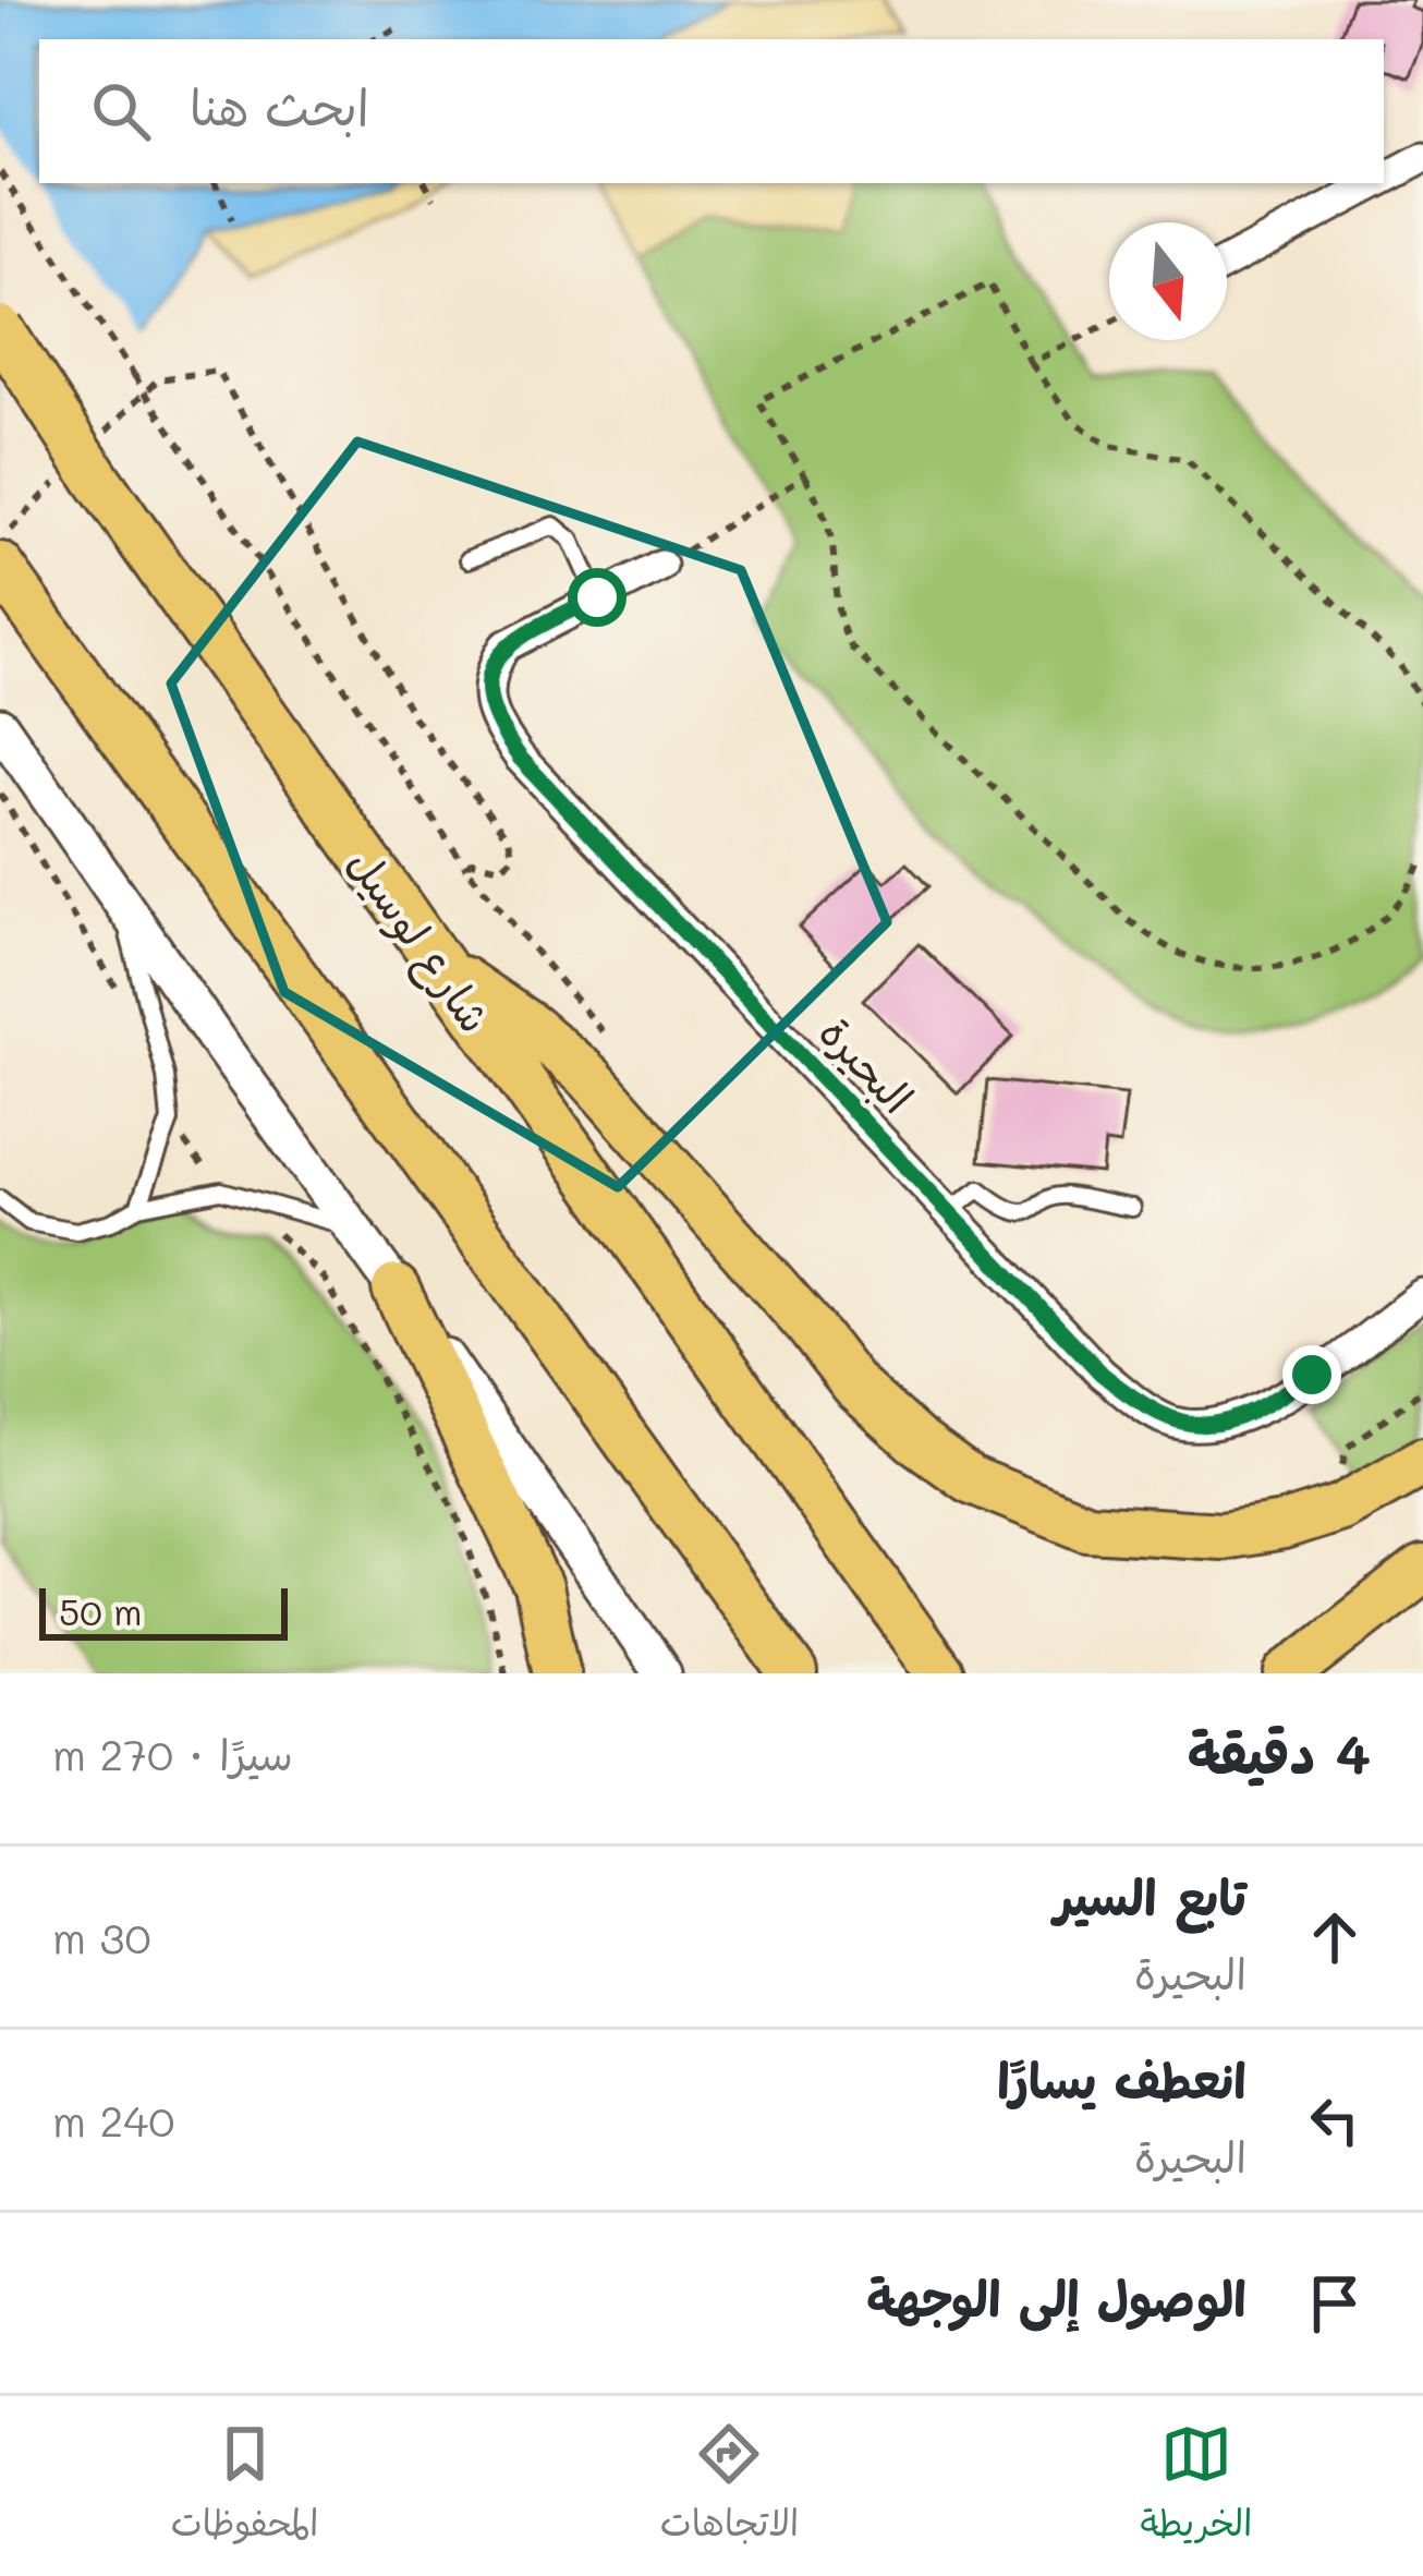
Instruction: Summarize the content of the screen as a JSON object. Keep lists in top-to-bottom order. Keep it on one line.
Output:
{"streets":{"main road":["شارع لوسيل"],"street":["البحيرة"]},"scale_bar":"50 m","north":"bottom","page":{"search":"ابحث هنا","scale":"50 m","heading":["4 دقيقة","سيرًا · 270 m"],"list":[["تابع السير","البحيرة","30 m"],["انعطف يسارًا","البحيرة","240 m"],"الوصول إلى الوجهة"],"nav":["الخريطة","الاتجاهات","المحفوظات"]}}
